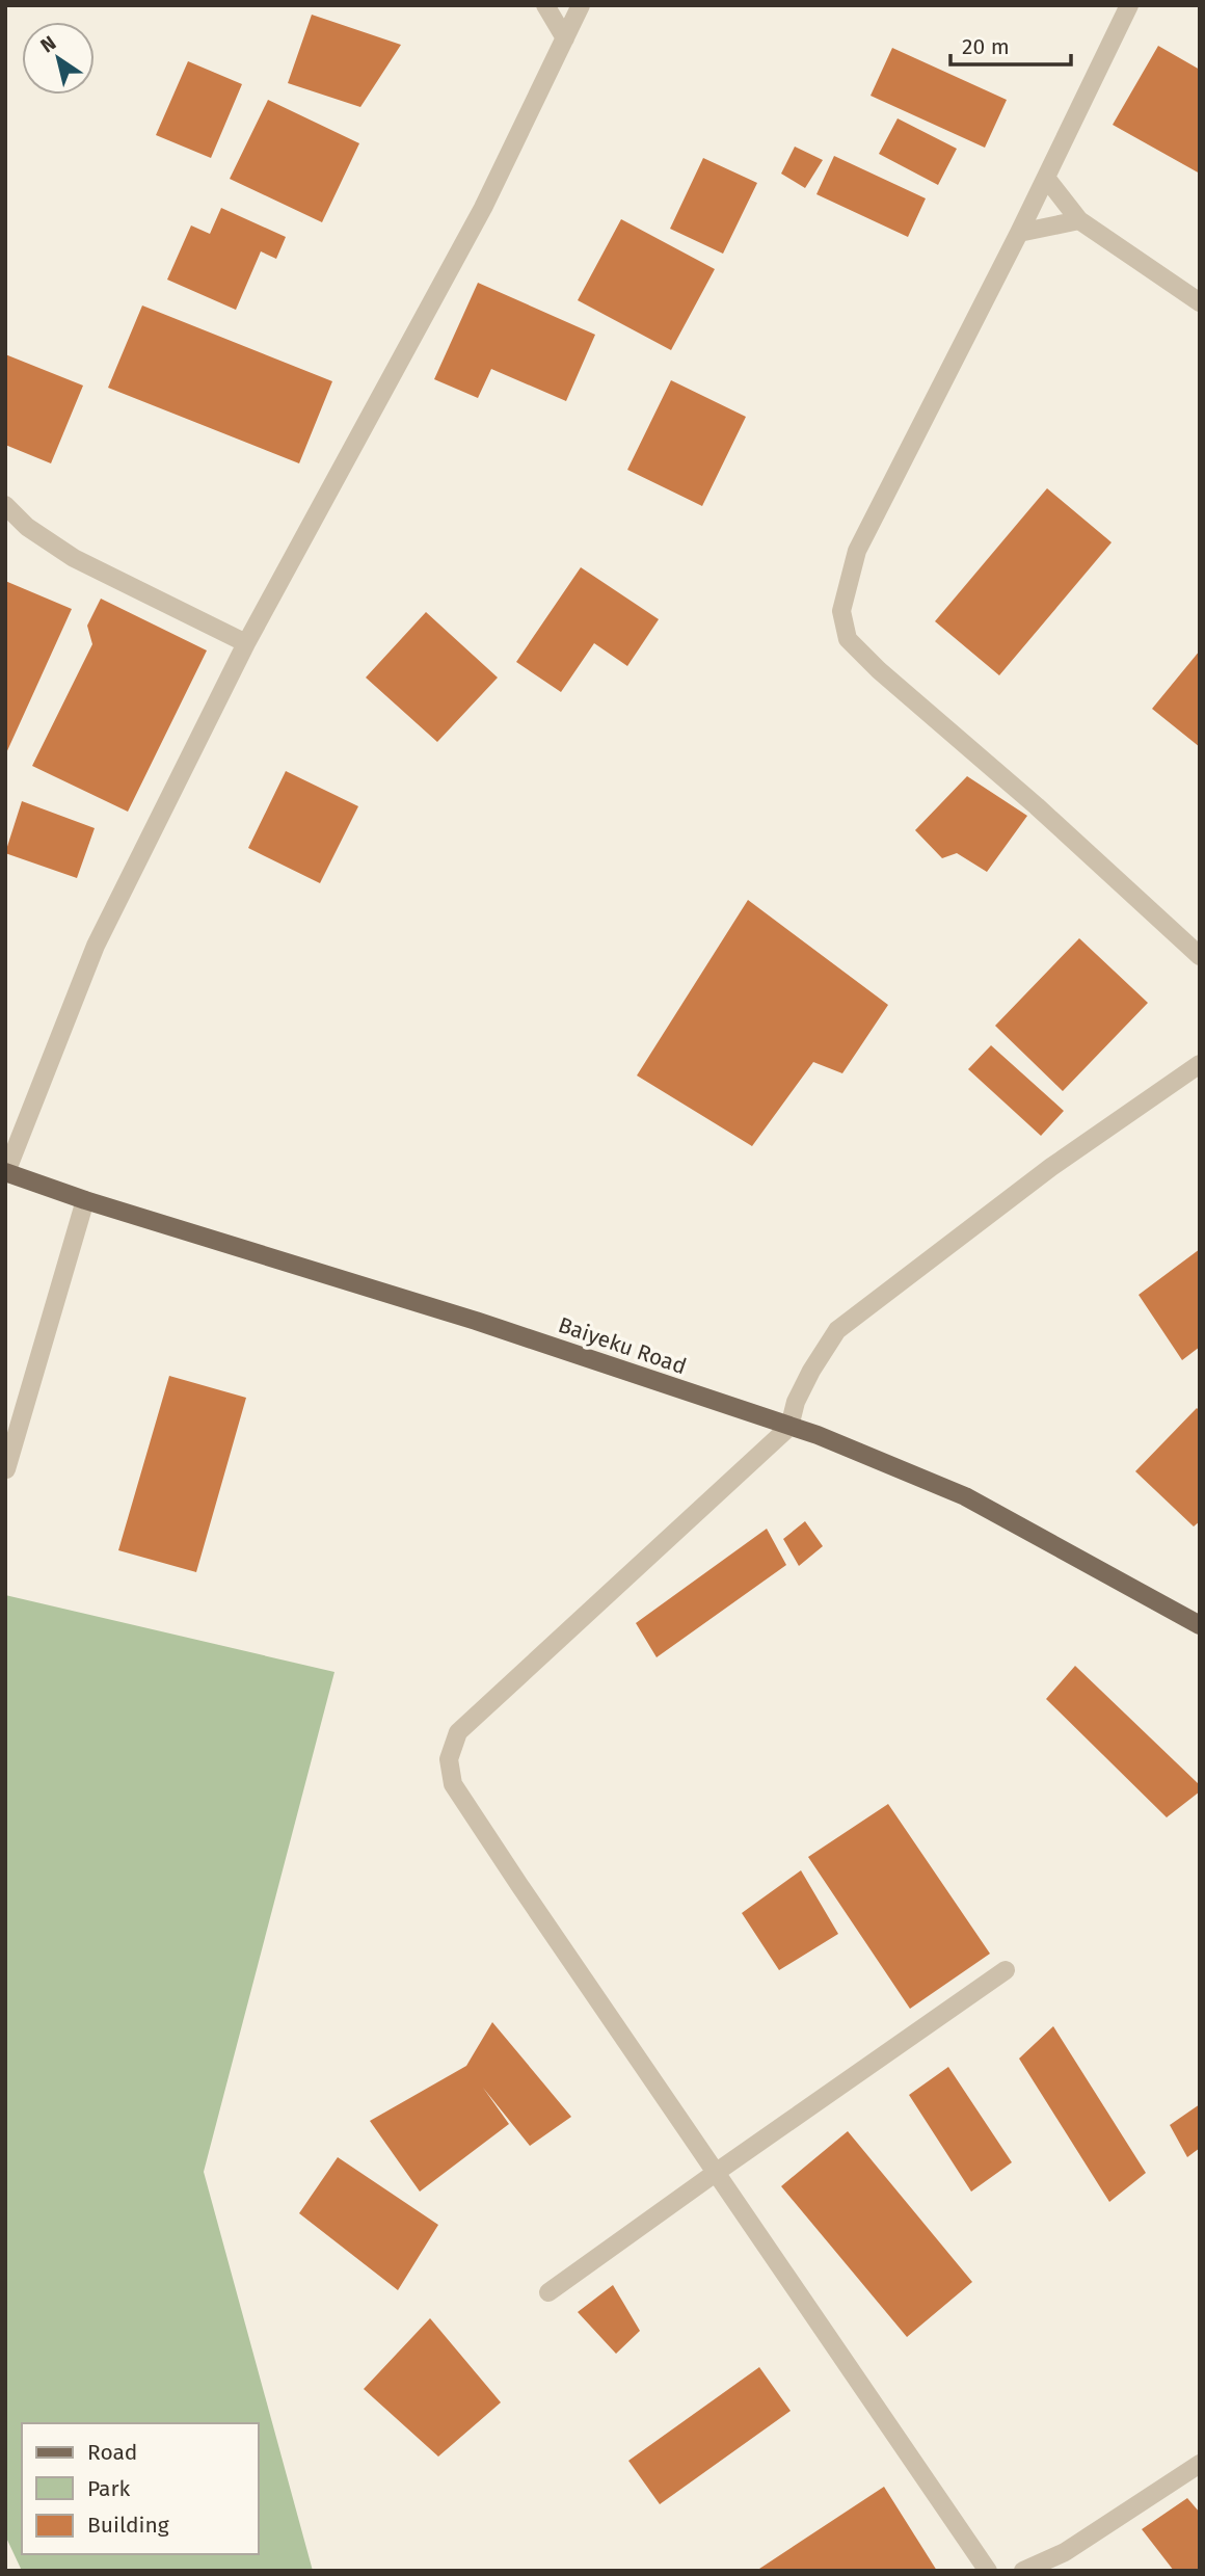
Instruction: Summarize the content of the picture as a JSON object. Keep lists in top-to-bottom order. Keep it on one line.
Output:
{"streets":{"main road":["Baiyeku Road"]},"legend":["Road","Park","Building"],"scale_bar":"20 m","north":"top left"}
